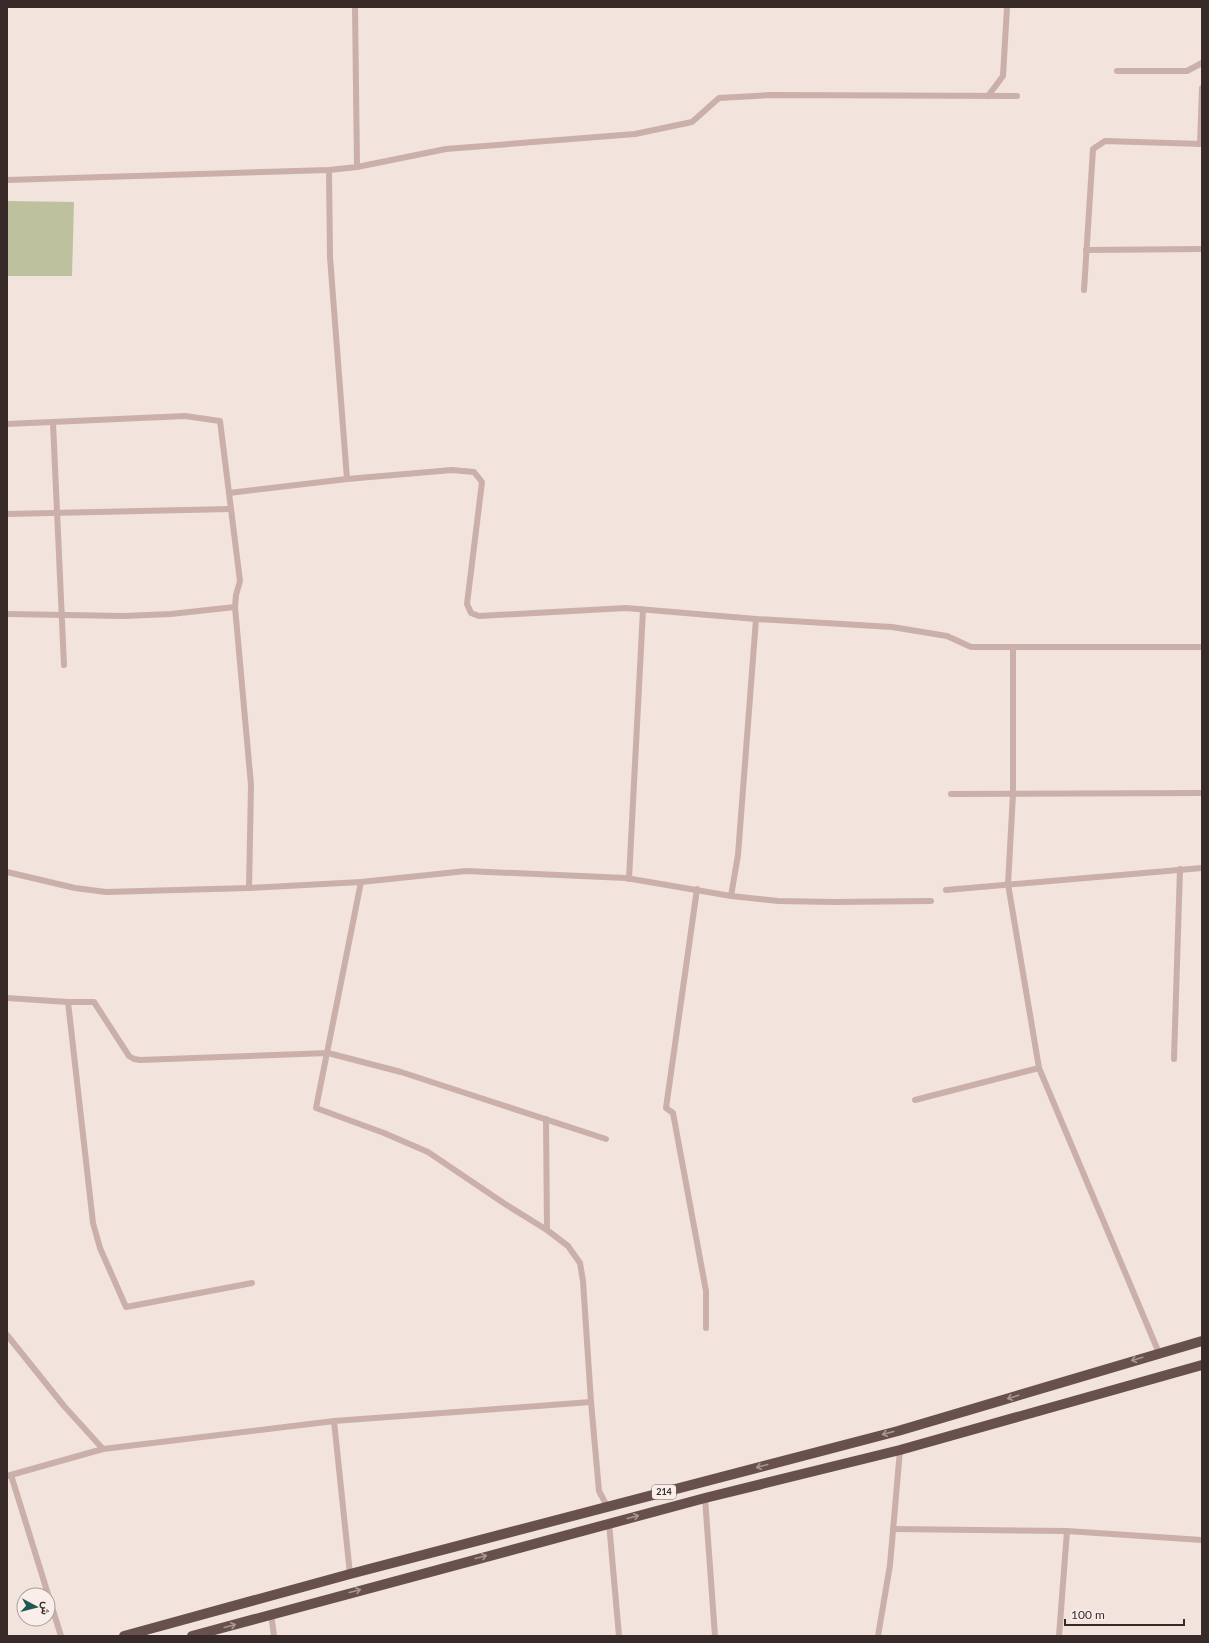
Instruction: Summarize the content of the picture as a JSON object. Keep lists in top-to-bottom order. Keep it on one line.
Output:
{"streets":{"highway":["214"]},"scale_bar":"100 m","north":"right"}
